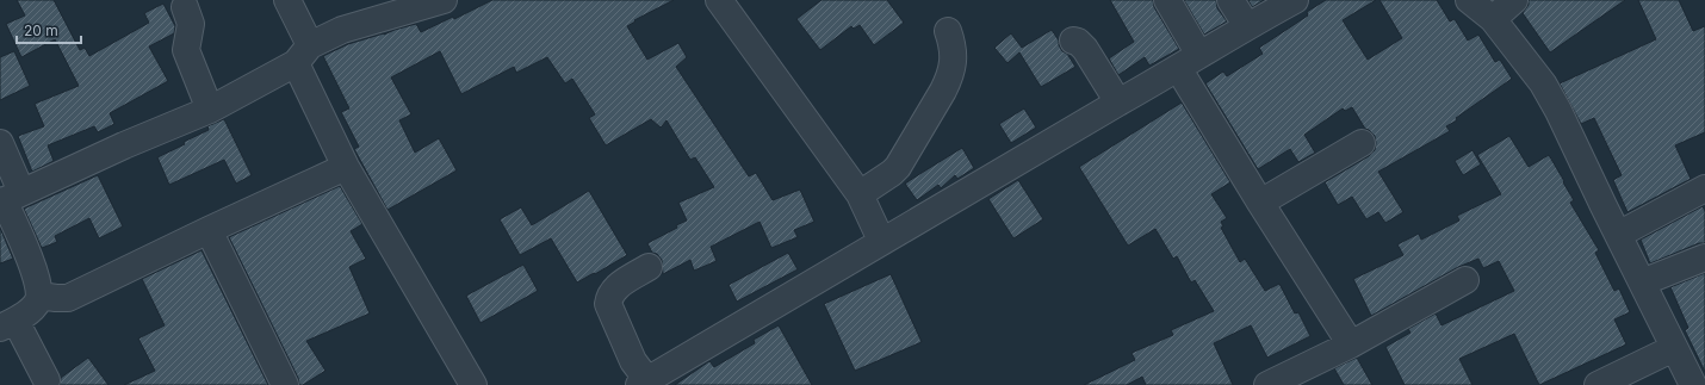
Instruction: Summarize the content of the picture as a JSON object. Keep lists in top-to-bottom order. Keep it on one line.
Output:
{"scale_bar":"20 m"}
